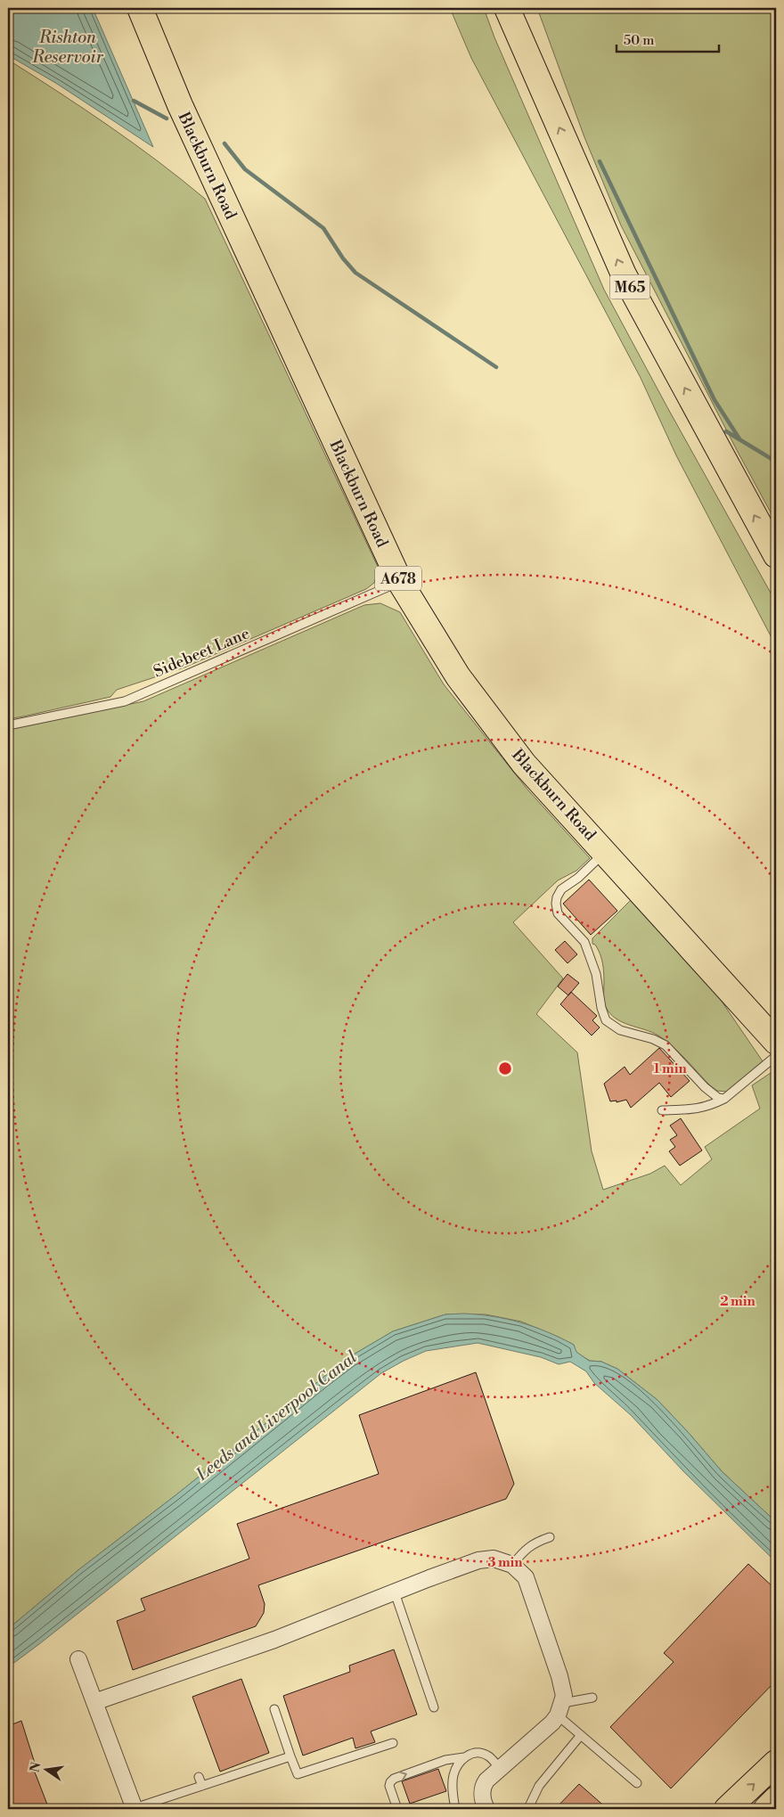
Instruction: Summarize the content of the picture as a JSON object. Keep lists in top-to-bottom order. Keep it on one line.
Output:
{"streets":{"main road":["Blackburn Road","M65","A678"],"lane":["Sidebeet Lane"]},"crossings":[["Blackburn Road","Sidebeet Lane"]],"water":["Rishton Reservoir","Leeds and Liverpool Canal"],"scale_bar":"50 m","north":"left","rings":["1 min","2 min","3 min"]}
